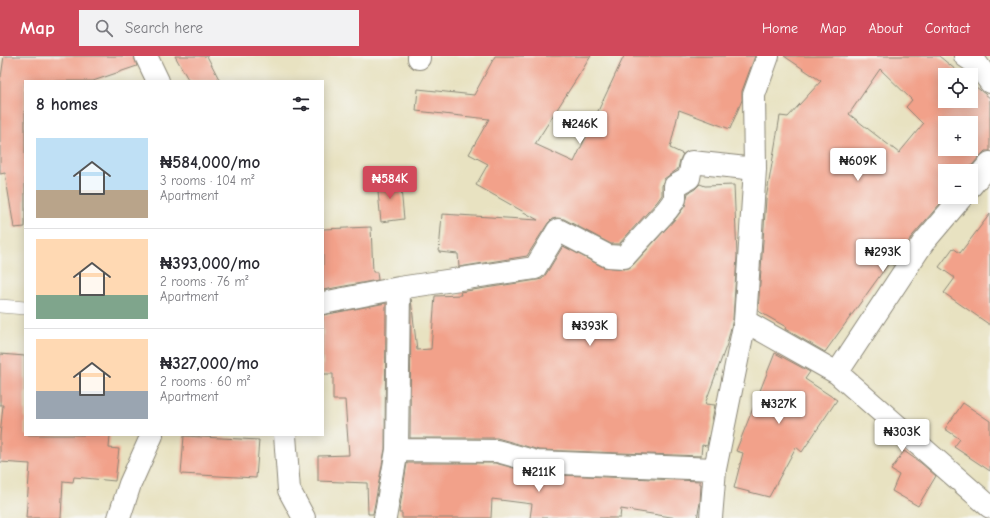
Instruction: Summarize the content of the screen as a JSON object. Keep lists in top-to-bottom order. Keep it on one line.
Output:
{"page":{"header":"Map","search":"Search here","nav":["Home","Map","About","Contact"],"map_buttons":["+","−"],"heading":"8 homes","price":["₦246K","₦609K","₦584K","₦293K","₦393K","₦327K","₦303K","₦211K"],"list":[{"name":"₦584,000/mo","note":"3 rooms · 104 m² · Apartment"},{"name":"₦393,000/mo","note":"2 rooms · 76 m² · Apartment"},{"name":"₦327,000/mo","note":"2 rooms · 60 m² · Apartment"}]}}
